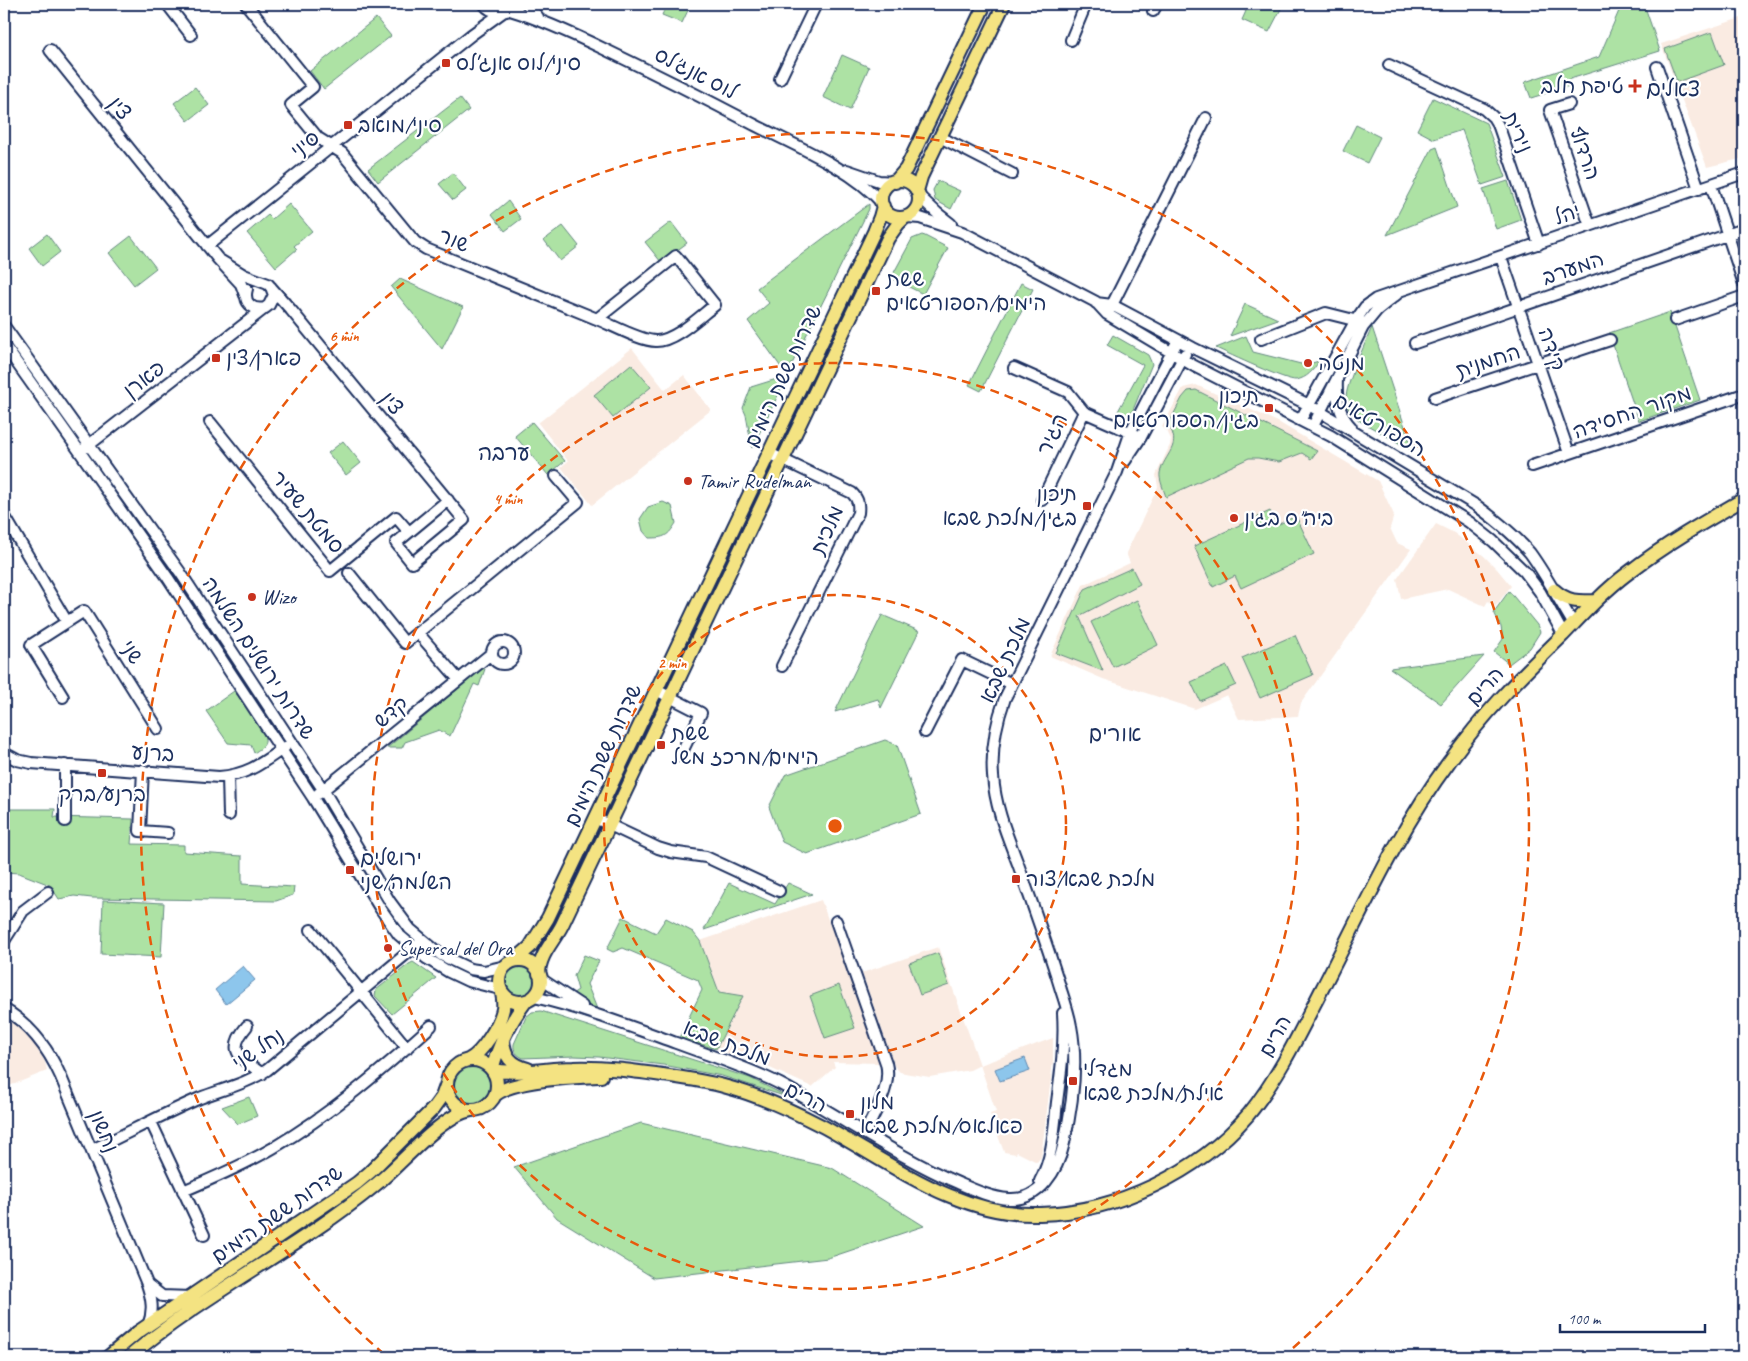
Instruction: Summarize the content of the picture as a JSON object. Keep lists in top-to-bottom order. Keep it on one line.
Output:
{"streets":{"main road":["שדרות ששת הימים","הרים"],"street":["לוס אנג'לס","צין","נירית","סיני","הרדוף","יהל","שור","המערב","קידה","החמנית","פארן","מקור החסידה","הספורטאים","הגיר","סמטת שעיר","מלכית","שני","שדרות ירושלים השלמה","מלכת שבא","קדש","ברנע","נחל שני","נחשון"]},"crossings":[["לוס אנג'לס","סיני"],["לוס אנג'לס","שדרות ששת הימים"],["לוס אנג'לס","הספורטאים"],["צין","סיני"],["צין","פארן"],["צין","סמטת שעיר"],["נירית","יהל"],["סיני","שור"],["הרדוף","יהל"],["יהל","קידה"],["יהל","הספורטאים"],["המערב","קידה"],["קידה","החמנית"],["קידה","מקור החסידה"],["שדרות ששת הימים","הספורטאים"],["שדרות ששת הימים","מלכית"],["שדרות ששת הימים","שדרות ירושלים השלמה"],["שדרות ששת הימים","מלכת שבא"],["שדרות ששת הימים","הרים"],["שדרות ששת הימים","נחשון"],["פארן","שדרות ירושלים השלמה"],["הספורטאים","מלכת שבא"],["הספורטאים","הרים"],["שדרות ירושלים השלמה","מלכת שבא"],["שדרות ירושלים השלמה","קדש"],["שדרות ירושלים השלמה","ברנע"],["שדרות ירושלים השלמה","נחל שני"],["נחל שני","נחשון"]],"districts":["צאלים","ערבה","אורים"],"places":{"transit":["סיני/לוס אנג׳לס","סיני/מואב","ששת הימים/הספורטאים","פארן/צין","תיכון בגין/הספורטאים","תיכון בגין/מלכת שבא","ששת הימים/מרכז משל","ברנע/ברק","ירושלים השלמה/שני","מלכת שבא/צור","מגדלי אילת/מלכת שבא","מלון פאלאס/מלכת שבא"],"health":["טיפת חלב"],"other":["מנטה","Tamir Rudelman","ביה\"ס בגין","Wizo","Supersal del Ora"]},"scale_bar":"100 m","rings":["6 min","4 min","2 min"]}
